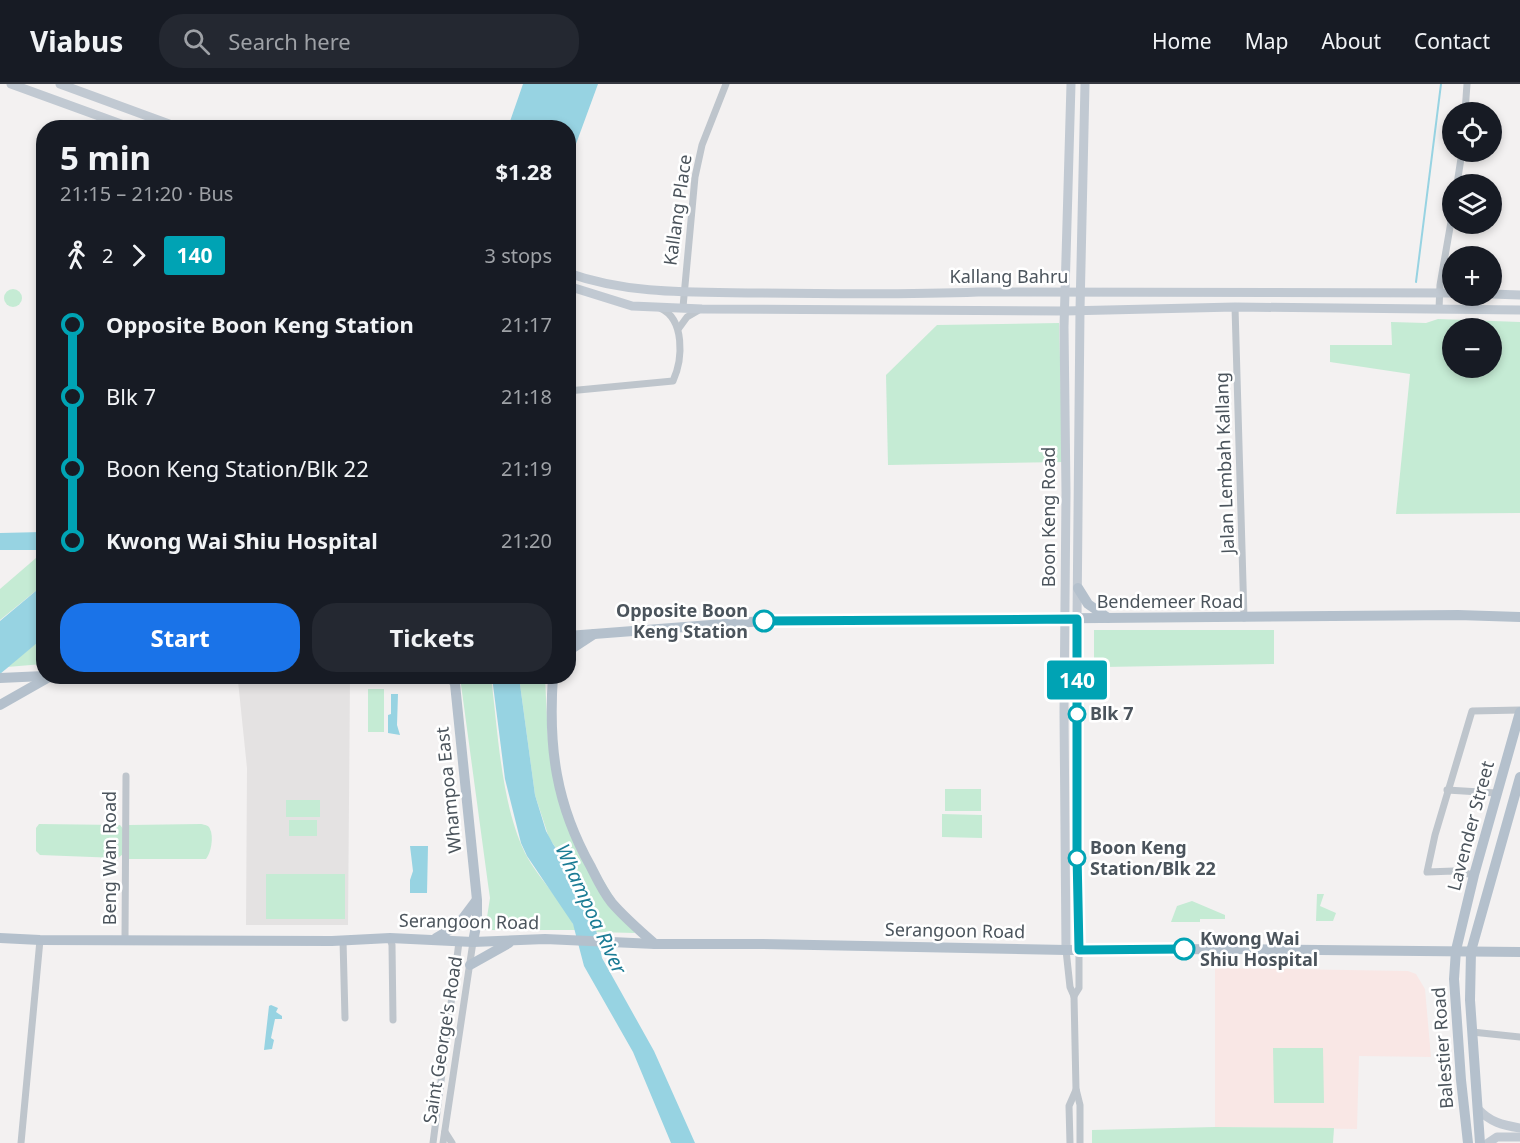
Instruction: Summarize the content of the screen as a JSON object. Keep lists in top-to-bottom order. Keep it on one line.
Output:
{"streets":{"main road":["Kallang Bahru","Boon Keng Road","Bendemeer Road","Whampoa East","Lavender Street","Serangoon Road","Balestier Road"],"street":["Kallang Place","Jalan Lembah Kallang","Beng Wan Road","Saint George's Road"]},"crossings":[["Kallang Place","Kallang Bahru"],["Kallang Bahru","Jalan Lembah Kallang"],["Kallang Bahru","Boon Keng Road"],["Jalan Lembah Kallang","Bendemeer Road"],["Boon Keng Road","Bendemeer Road"],["Boon Keng Road","Serangoon Road"],["Whampoa East","Serangoon Road"],["Whampoa East","Saint George's Road"],["Lavender Street","Serangoon Road"],["Lavender Street","Balestier Road"],["Beng Wan Road","Serangoon Road"],["Serangoon Road","Saint George's Road"],["Serangoon Road","Balestier Road"]],"water":["Whampoa River"],"places":["Opposite Boon Keng Station","Blk 7","Boon Keng Station/Blk 22","Kwong Wai Shiu Hospital"],"lines":["bus line 140"],"page":{"header":"Viabus","search":"Search here","nav":["Home","Map","About","Contact"],"on_map":"140","map_buttons":["+","−"],"heading":["5 min","21:15 – 21:20 · Bus","$1.28"],"legs":["2","140","3 stops"],"list":[{"name":"Opposite Boon Keng Station","value":"21:17"},{"name":"Blk 7","value":"21:18"},{"name":"Boon Keng Station/Blk 22","value":"21:19"},{"name":"Kwong Wai Shiu Hospital","value":"21:20"}],"buttons":["Start","Tickets"]}}
